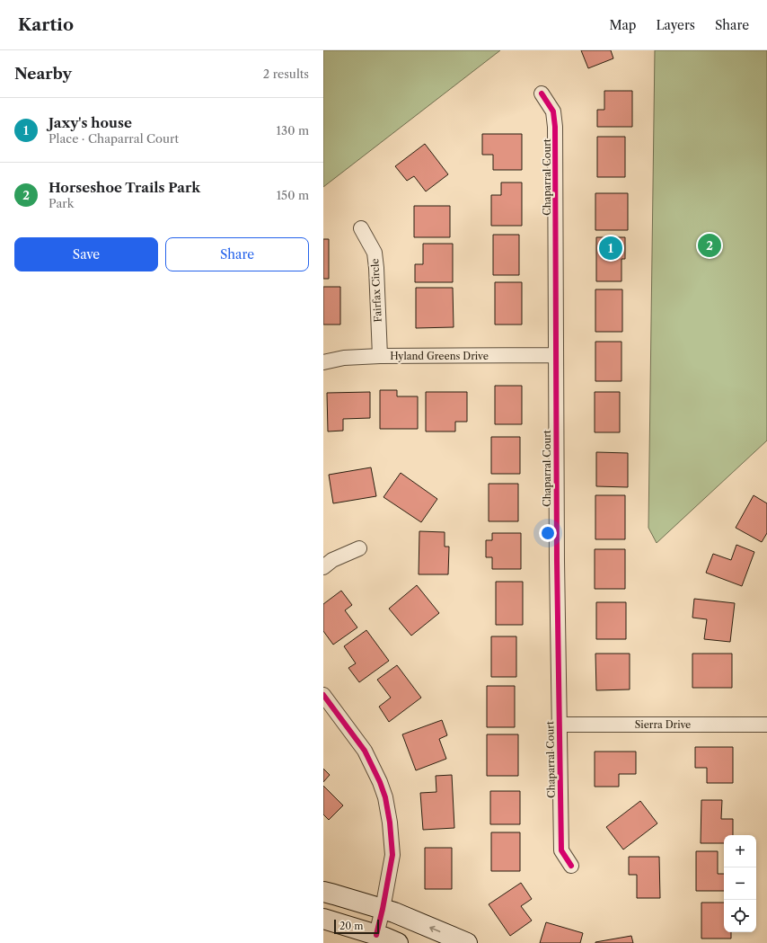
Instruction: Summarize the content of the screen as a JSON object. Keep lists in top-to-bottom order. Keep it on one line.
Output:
{"streets":{"street":["Chaparral Court","Fairfax Circle","Hyland Greens Drive","Sierra Drive"]},"crossings":[["Chaparral Court","Hyland Greens Drive"],["Chaparral Court","Sierra Drive"],["Fairfax Circle","Hyland Greens Drive"]],"scale_bar":"20 m","page":{"header":"Kartio","nav":["Map","Layers","Share"],"heading":["Nearby","2 results"],"list":[{"mark":"1","name":"Jaxy's house","note":"Place · Chaparral Court","value":"130 m"},{"mark":"2","name":"Horseshoe Trails Park","note":"Park","value":"150 m"}],"buttons":["Save","Share"],"pins":["2","1"],"map_buttons":["+","−"],"scale":"20 m"}}
